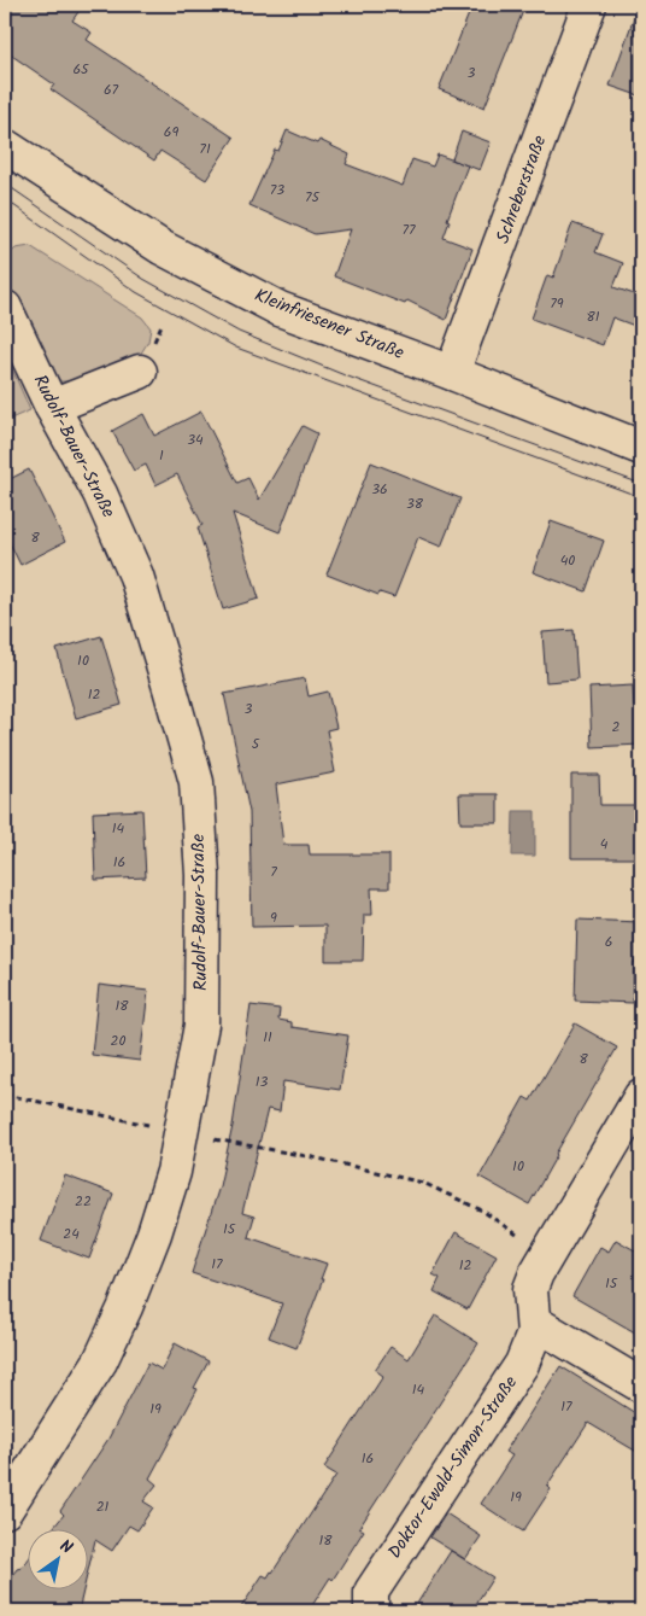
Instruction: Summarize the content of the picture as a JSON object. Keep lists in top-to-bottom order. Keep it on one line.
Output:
{"streets":{"street":["Schreberstraße","Kleinfriesener Straße","Rudolf-Bauer-Straße","Doktor-Ewald-Simon-Straße"]},"crossings":[["Schreberstraße","Kleinfriesener Straße"]],"house_numbers":["65","3","67","69","71","73","75","77","79","81","34","1","36","38","8","40","10","12","3","2","5","14","4","16","7","9","6","18","11","20","8","13","10","22","15","24","17","12","15","14","17","19","16","19","21","18"],"north":"top right"}
